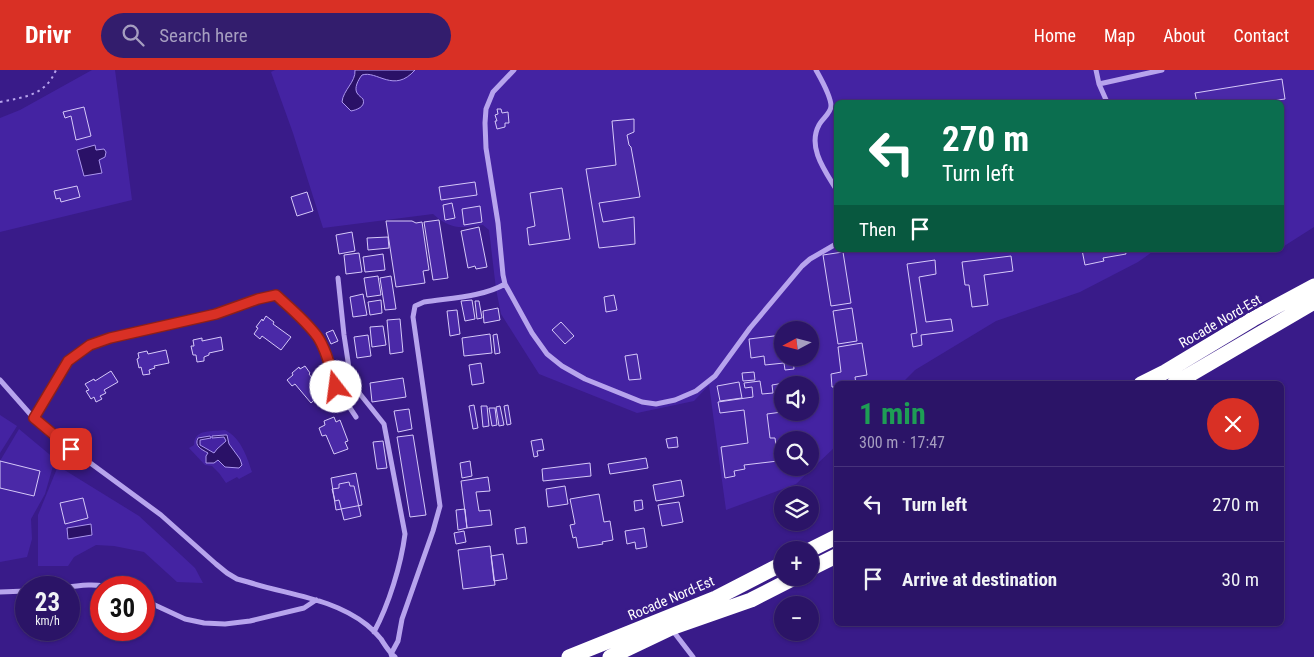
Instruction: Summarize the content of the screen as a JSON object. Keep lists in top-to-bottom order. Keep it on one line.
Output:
{"streets":{"highway":["Rocade Nord-Est"]},"north":"left","page":{"header":"Drivr","search":"Search here","nav":["Home","Map","About","Contact"],"turn":["270 m","Turn left"],"then":"Then","map_buttons":["+","−"],"heading":["1 min","300 m · 17:47"],"list":[{"name":"Turn left","value":"270 m"},{"name":"Arrive at destination","value":"30 m"}],"speed":"23 km/h","limit":"30"}}
